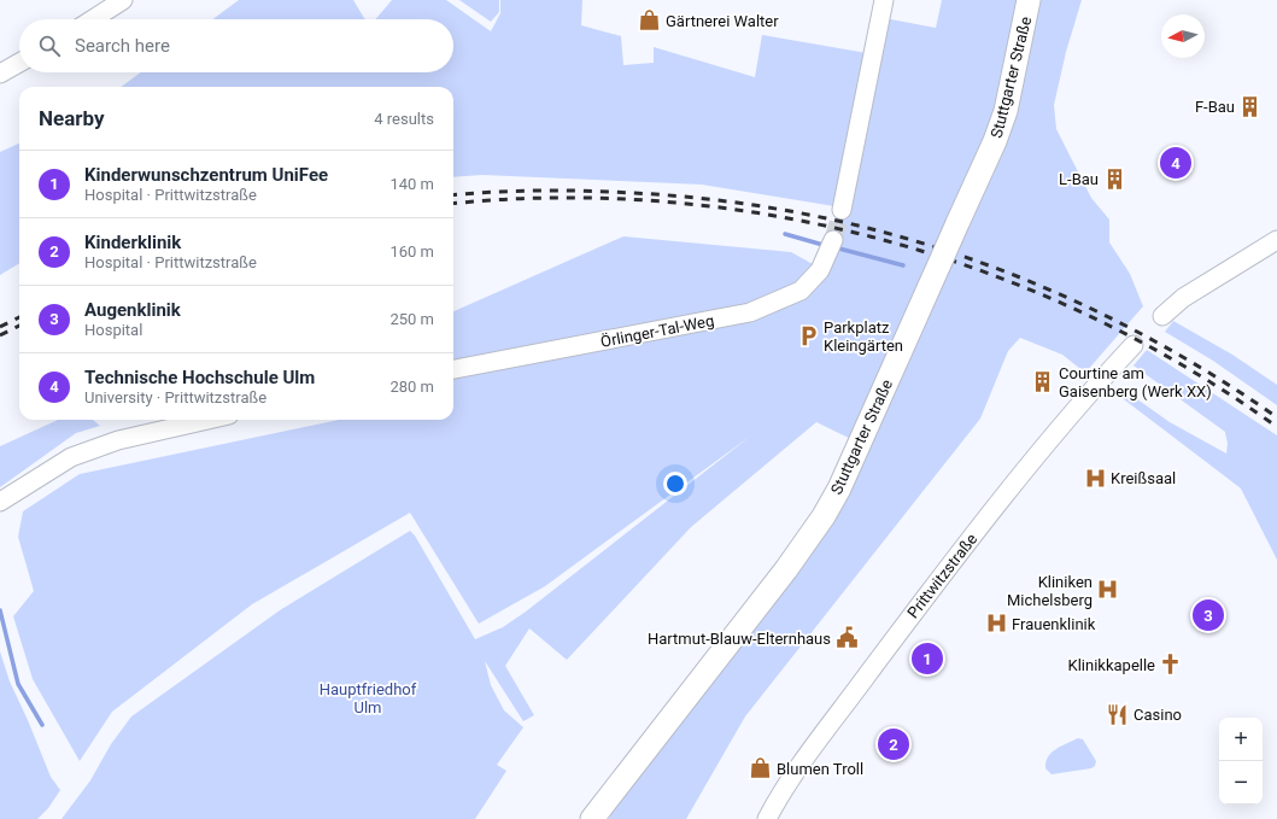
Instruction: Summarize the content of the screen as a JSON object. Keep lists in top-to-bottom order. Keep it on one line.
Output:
{"streets":{"main road":["Stuttgarter Straße"],"street":["Örlinger-Tal-Weg","Prittwitzstraße"]},"parks":["Hauptfriedhof Ulm"],"places":{"shop":["Gärtnerei Walter","Blumen Troll"],"building":["F-Bau","L-Bau","Courtine am Gaisenberg (Werk XX)"],"parking":["Parkplatz Kleingärten"],"hospital":["Kreißsaal","Kliniken Michelsberg","Frauenklinik"],"public building":["Hartmut-Blauw-Elternhaus"],"church":["Klinikkapelle"],"restaurant":["Casino"]},"north":"left","page":{"search":"Search here","heading":["Nearby","4 results"],"pins":["4","3","1","2"],"list":[{"mark":"1","name":"Kinderwunschzentrum UniFee","note":"Hospital · Prittwitzstraße","value":"140 m"},{"mark":"2","name":"Kinderklinik","note":"Hospital · Prittwitzstraße","value":"160 m"},{"mark":"3","name":"Augenklinik","note":"Hospital","value":"250 m"},{"mark":"4","name":"Technische Hochschule Ulm","note":"University · Prittwitzstraße","value":"280 m"}],"map_buttons":["+","−"]}}
